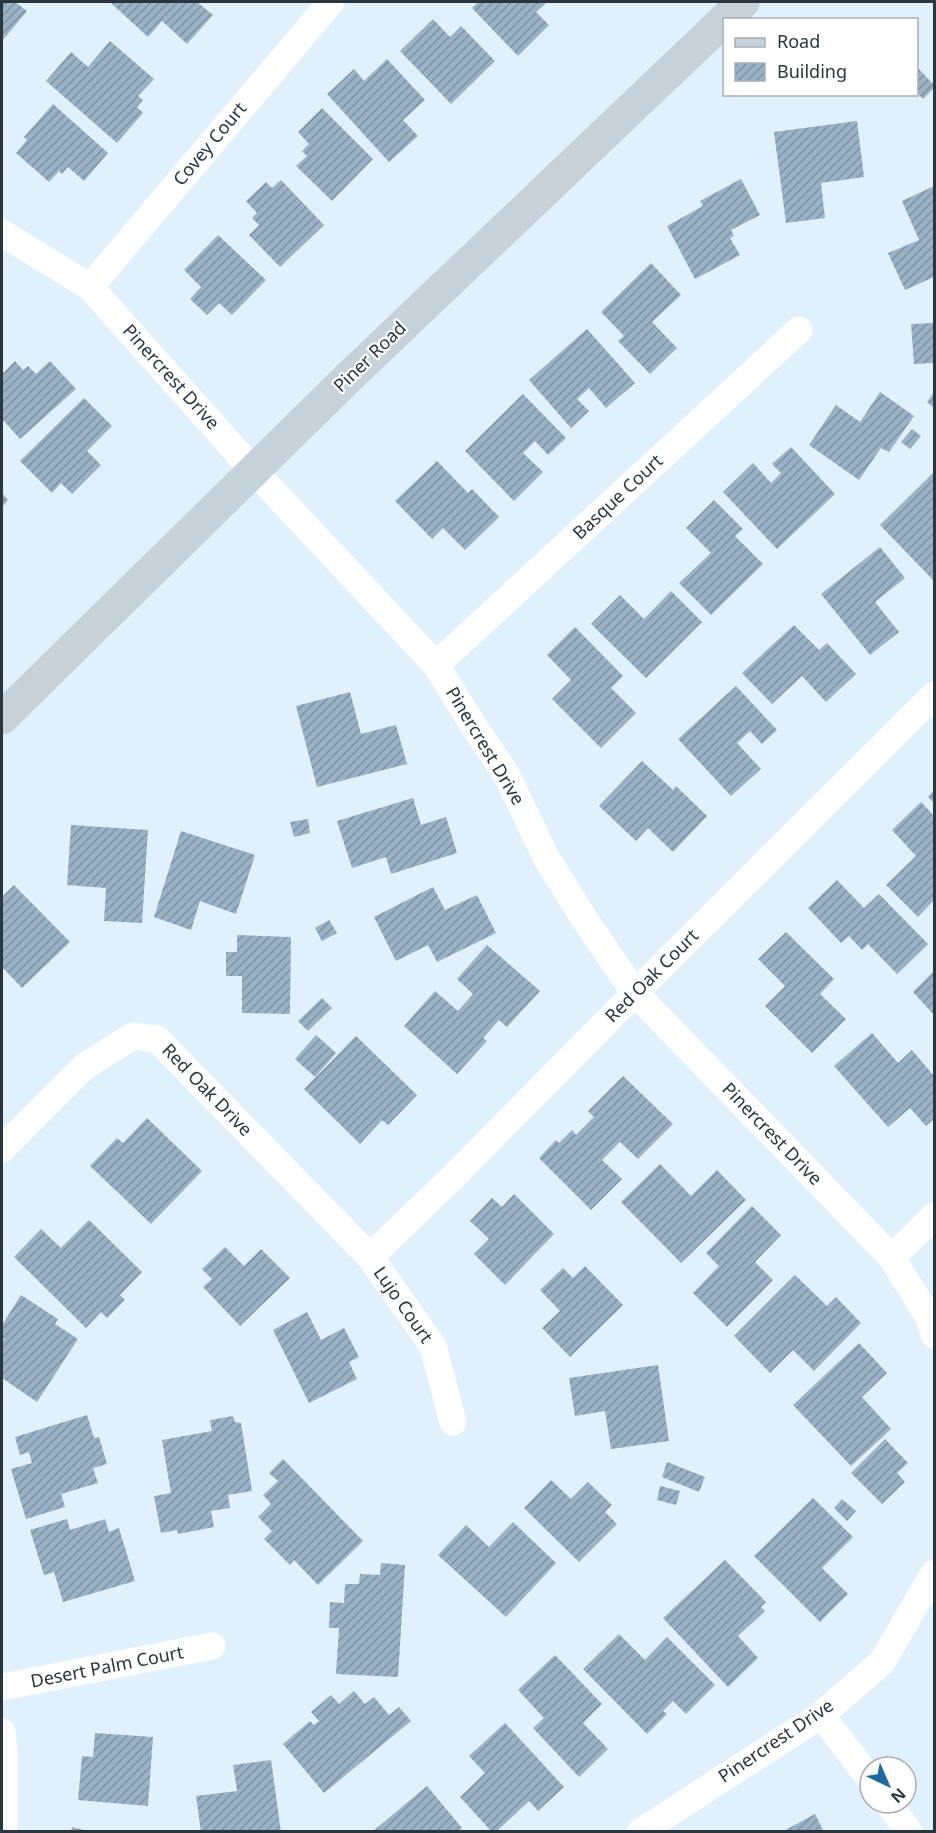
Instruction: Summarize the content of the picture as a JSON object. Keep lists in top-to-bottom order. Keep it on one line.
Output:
{"streets":{"main road":["Piner Road"],"street":["Covey Court","Pinercrest Drive","Basque Court","Red Oak Court","Red Oak Drive","Lujo Court","Desert Palm Court"]},"crossings":[["Covey Court","Pinercrest Drive"],["Piner Road","Pinercrest Drive"],["Pinercrest Drive","Basque Court"],["Pinercrest Drive","Red Oak Court"],["Red Oak Court","Red Oak Drive"],["Red Oak Court","Lujo Court"],["Red Oak Drive","Lujo Court"]],"legend":["Road","Building"],"north":"bottom right"}
